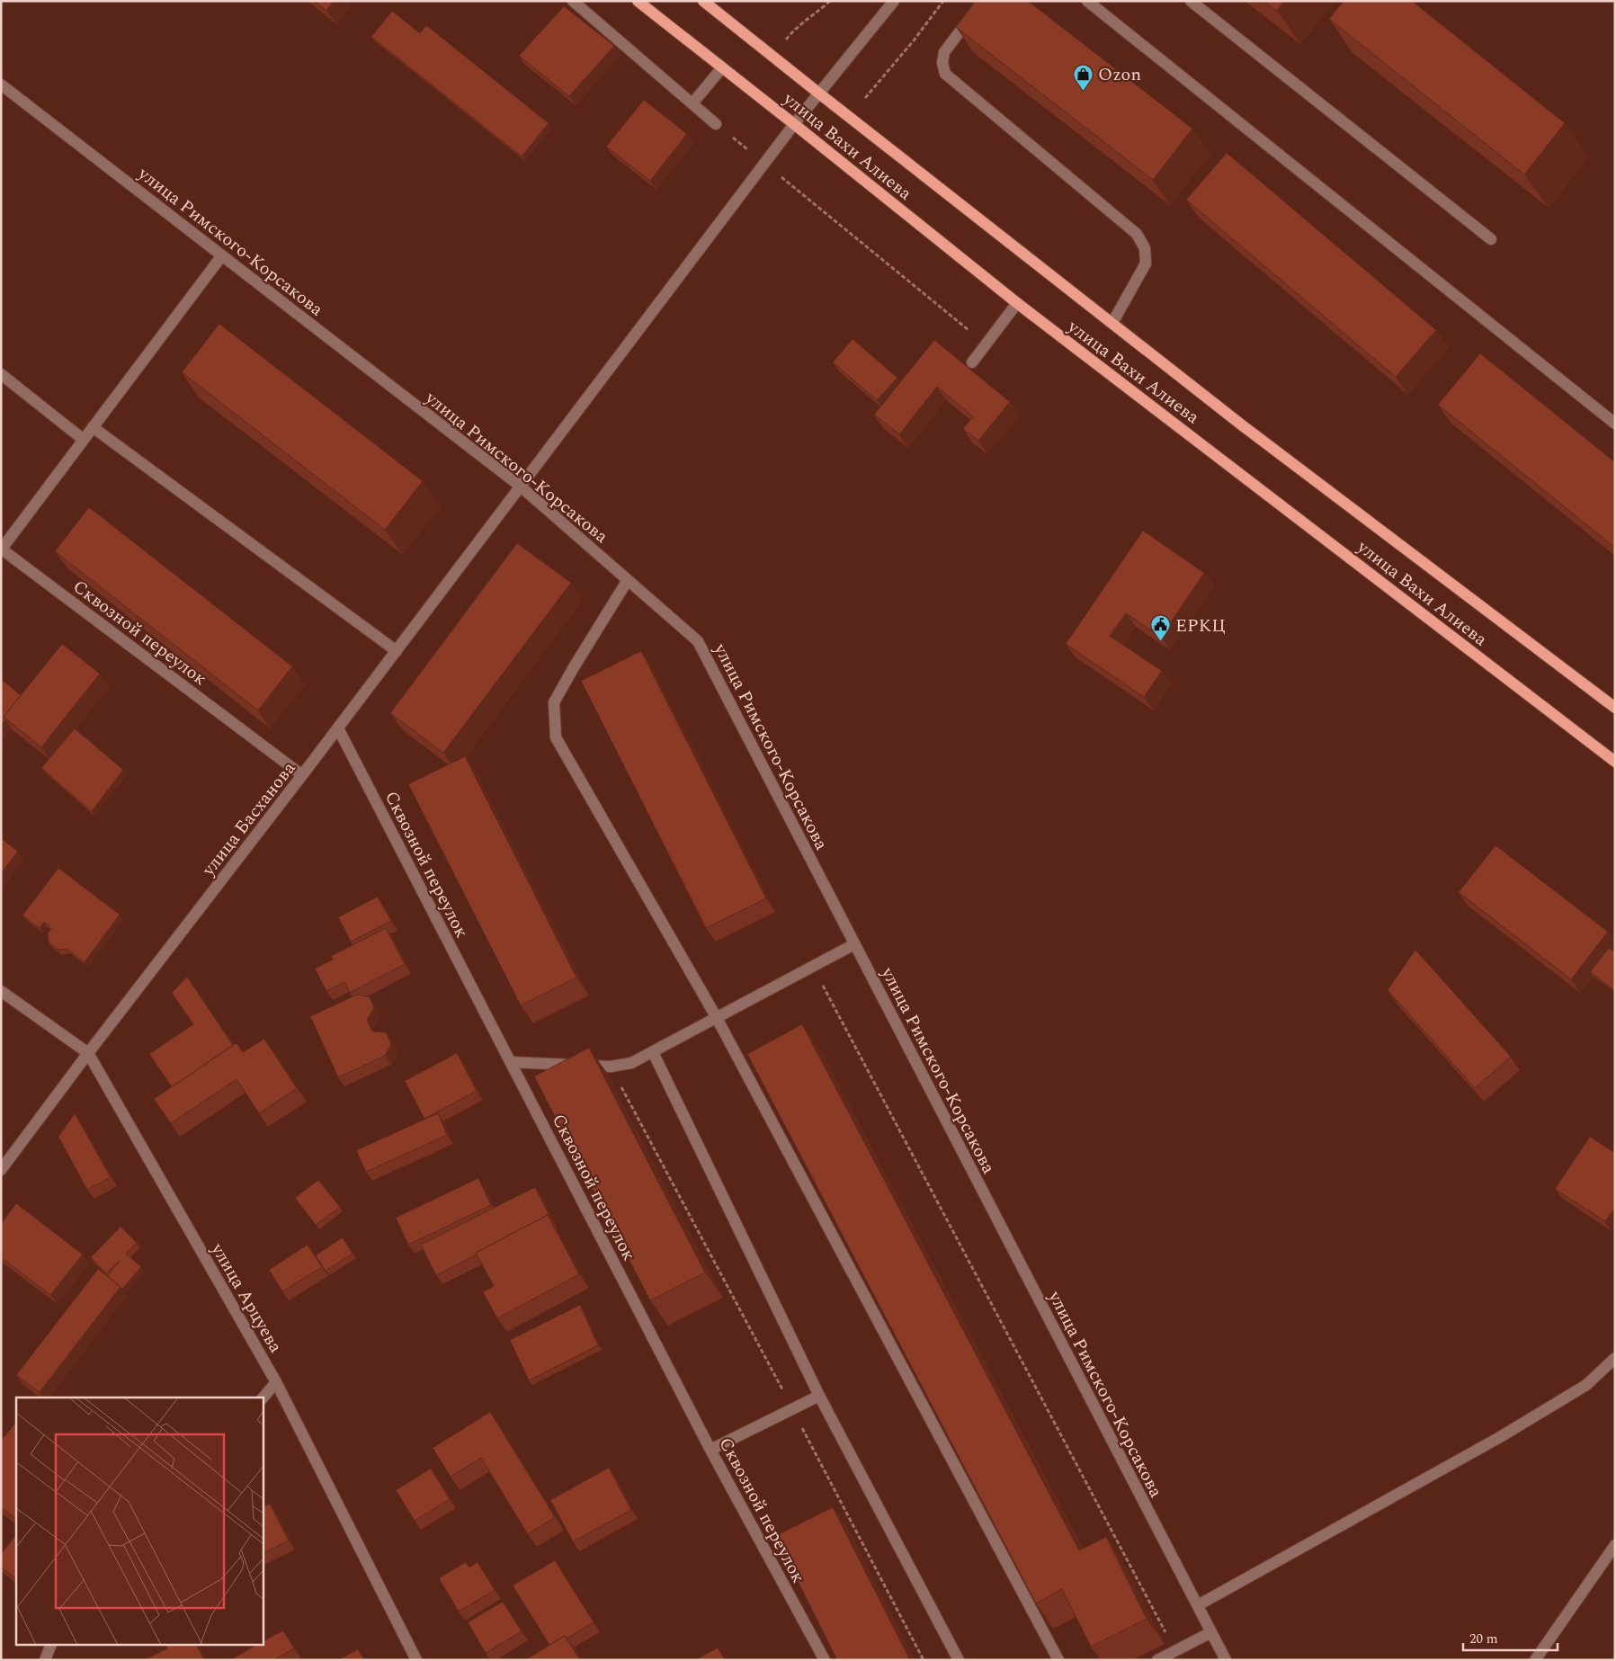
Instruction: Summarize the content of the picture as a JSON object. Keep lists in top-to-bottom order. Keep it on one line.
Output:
{"streets":{"main road":["улица Вахи Алиева"],"street":["улица Римского-Корсакова","Сквозной переулок","улица Басханова","улица Арцуева"]},"crossings":[["улица Вахи Алиева","улица Басханова"],["улица Римского-Корсакова","улица Басханова"],["Сквозной переулок","улица Басханова"],["улица Басханова","улица Арцуева"]],"places":{"shop":["Ozon"],"public building":["ЕРКЦ"]},"scale_bar":"20 m"}
